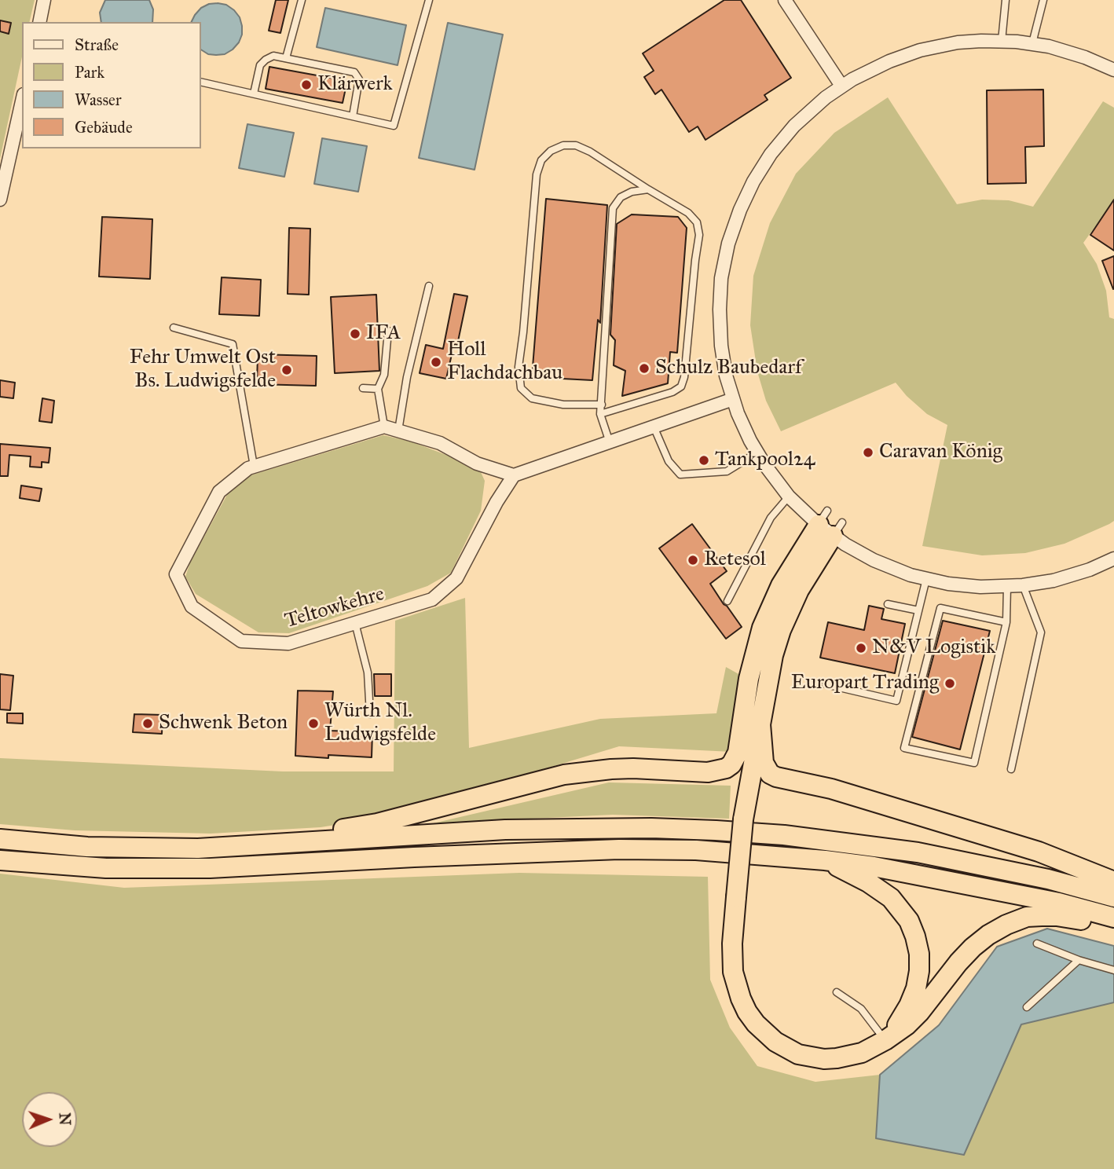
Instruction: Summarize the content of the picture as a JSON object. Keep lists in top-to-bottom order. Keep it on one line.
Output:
{"streets":{"street":["Teltowkehre"]},"places":["Klärwerk","IFA","Holl Flachdachbau","Schulz Baubedarf","Fehr Umwelt Ost Bs. Ludwigsfelde","Caravan König","Tankpool24","Retesol","N&V Logistik","Europart Trading","Schwenk Beton","Würth Nl. Ludwigsfelde"],"legend":["Straße","Park","Wasser","Gebäude"],"north":"right"}
